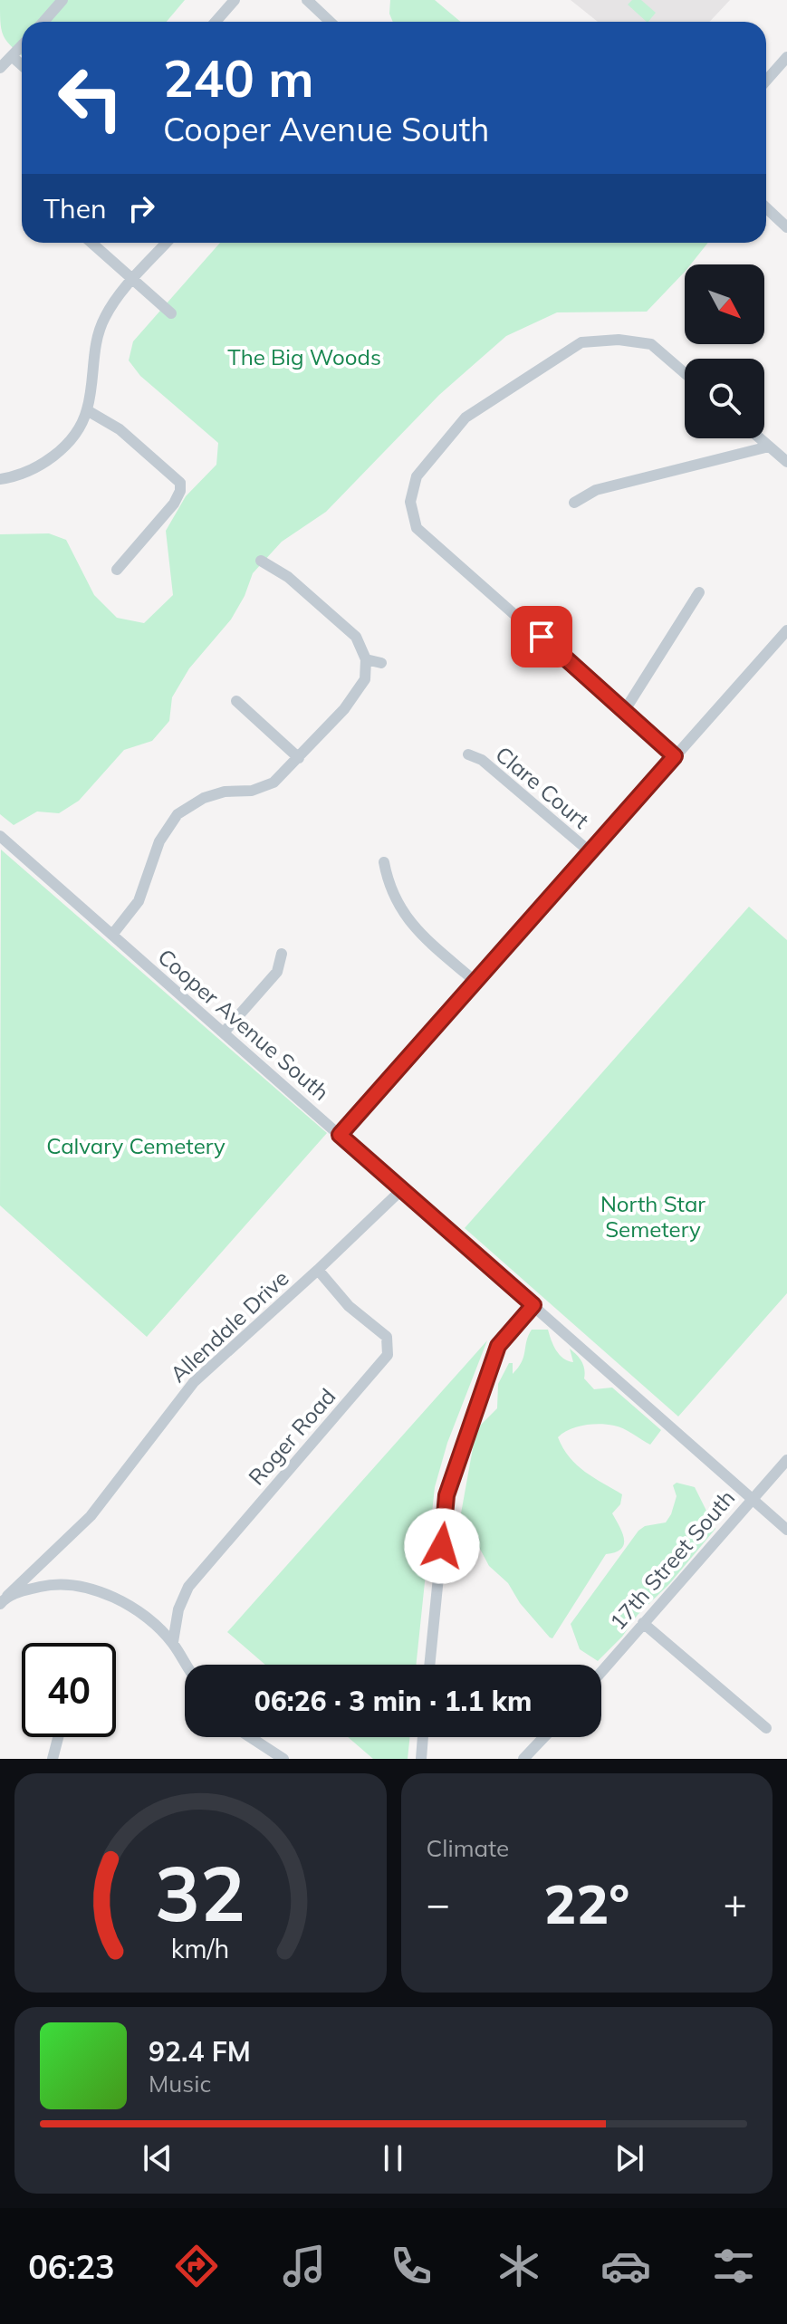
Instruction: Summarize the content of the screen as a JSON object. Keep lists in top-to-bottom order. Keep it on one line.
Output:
{"streets":{"street":["Clare Court","Cooper Avenue South","Allendale Drive","Roger Road","17th Street South"]},"crossings":[["Cooper Avenue South","Allendale Drive"],["Cooper Avenue South","17th Street South"],["Allendale Drive","Roger Road"]],"parks":["The Big Woods","Calvary Cemetery","North Star Semetery"],"north":"bottom right","page":{"turn":["240 m","Cooper Avenue South"],"then":"Then","limit":"40","trip":"06:26 · 3 min · 1.1 km","tile":"Climate","heat":["−","22°","+"],"song":["92.4 FM","Music"],"tabs":"06:23","gauge":["32","km/h"]}}
